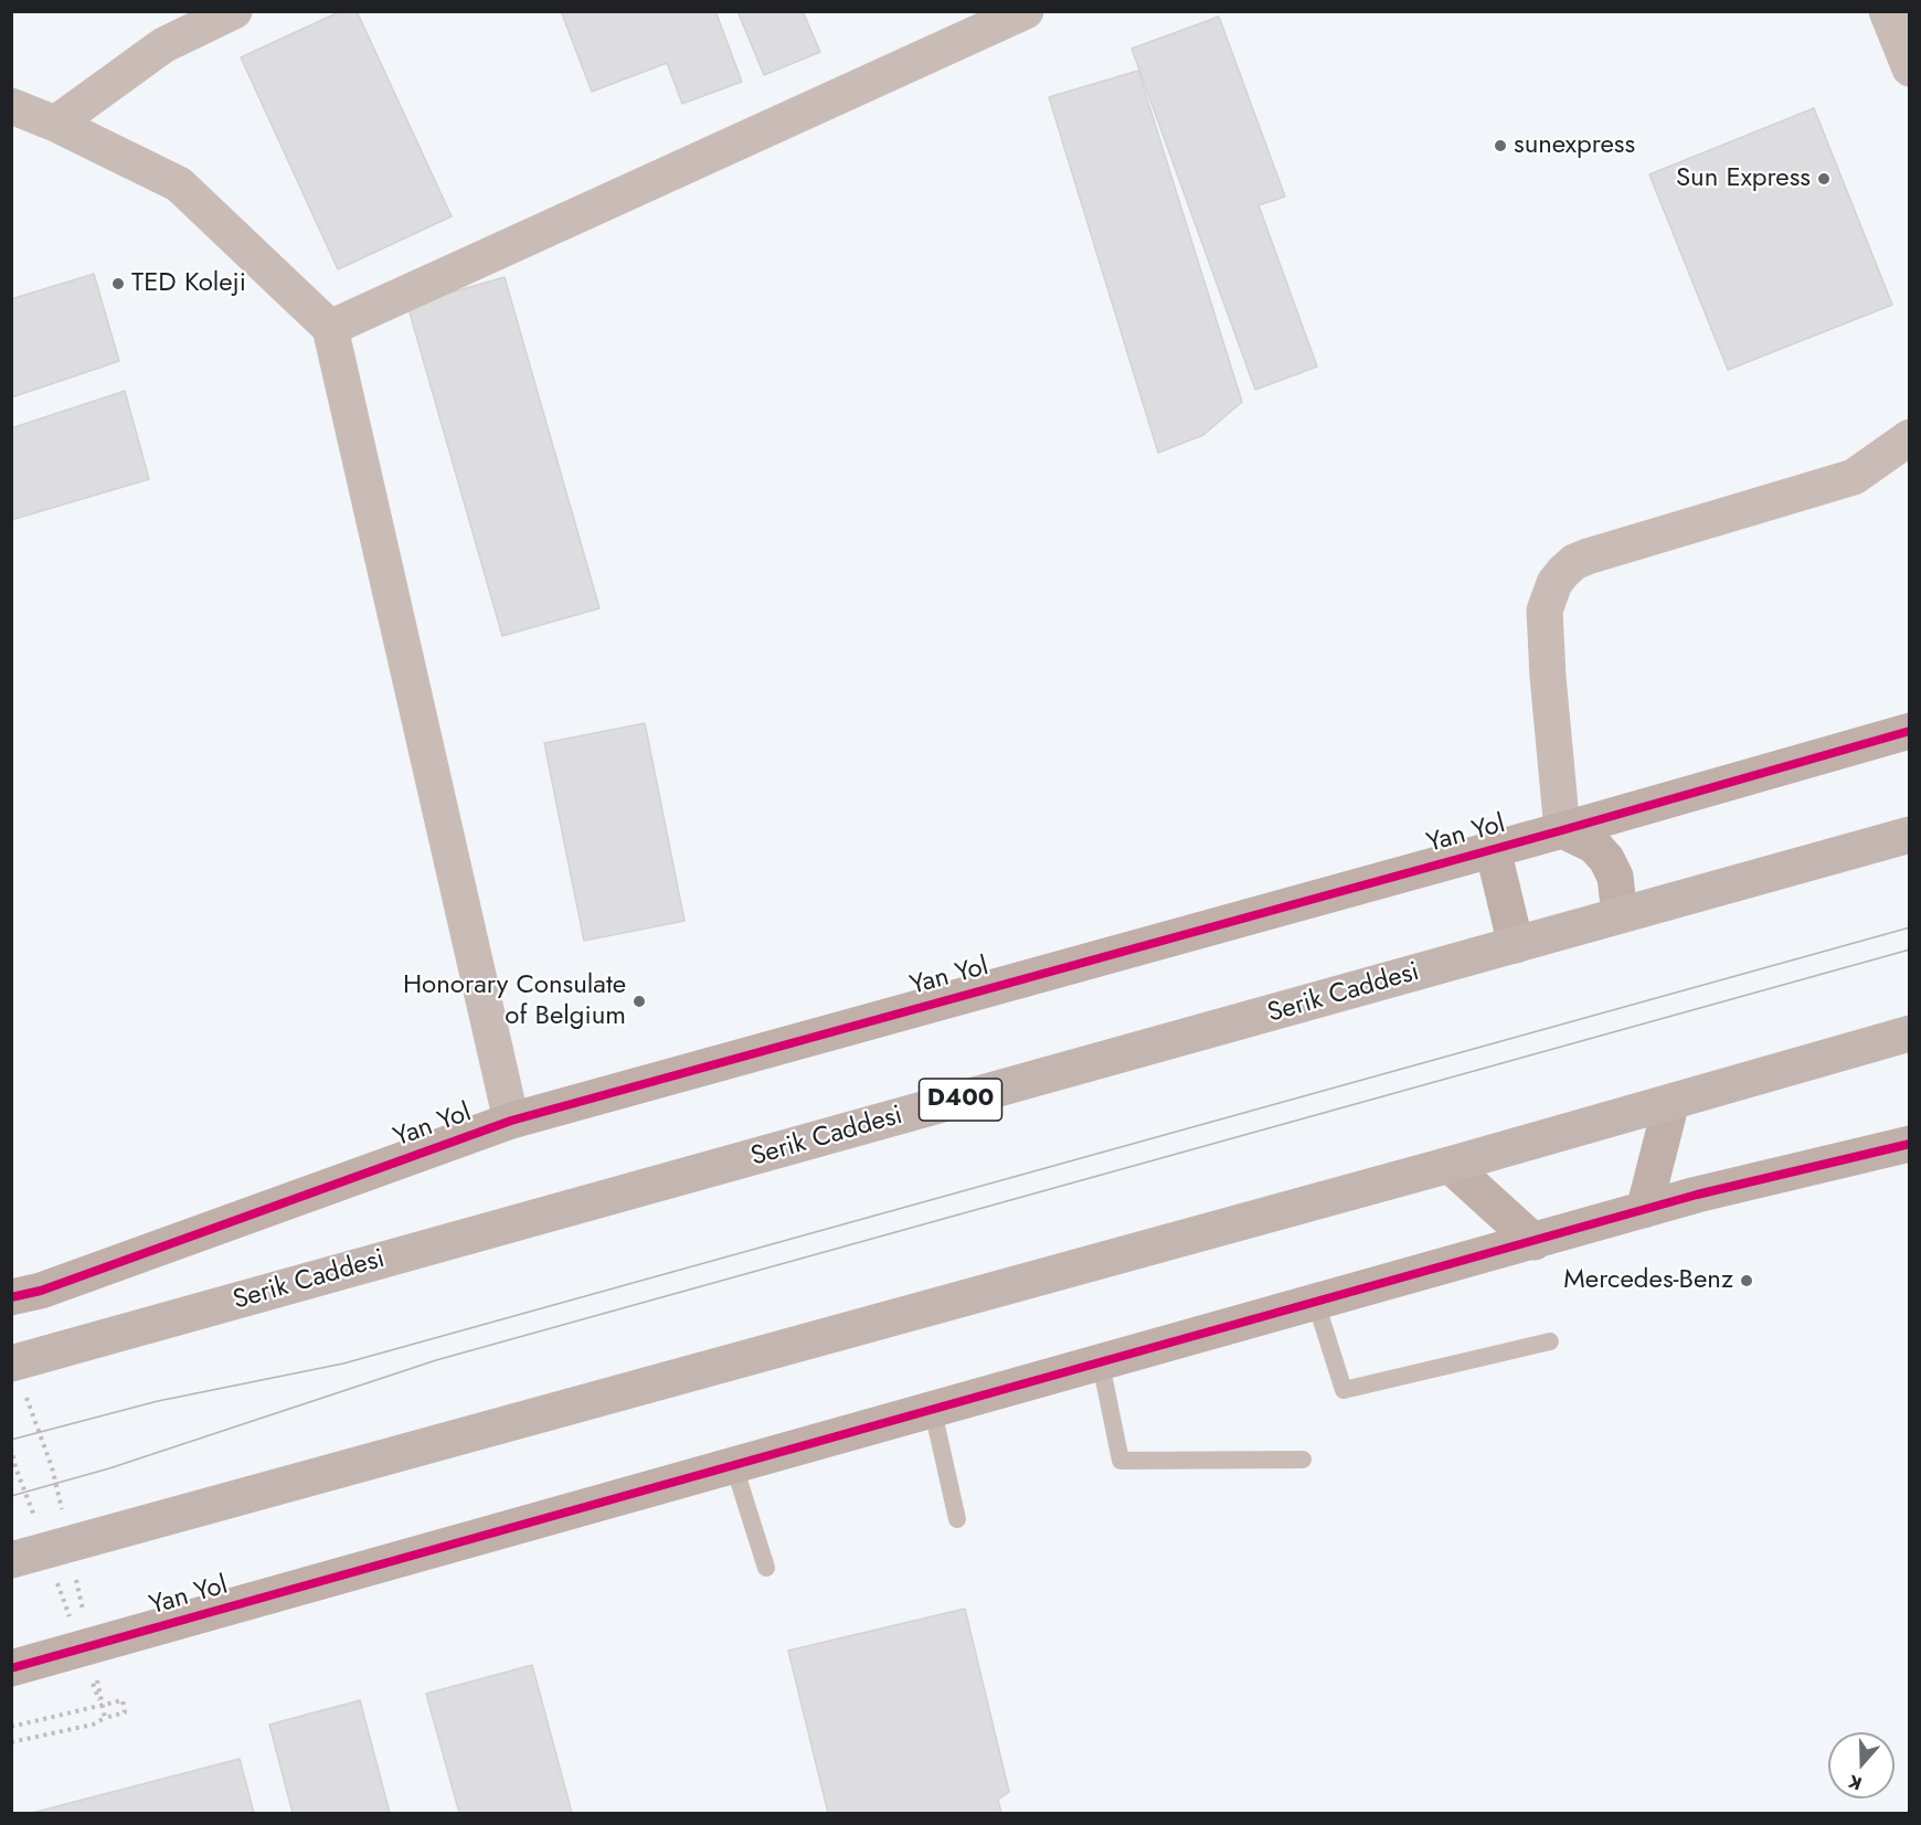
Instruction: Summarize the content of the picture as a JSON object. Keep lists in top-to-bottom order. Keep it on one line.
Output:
{"streets":{"highway":["Serik Caddesi","D400"],"street":["Yan Yol"]},"places":["sunexpress","Sun Express","TED Koleji","Honorary Consulate of Belgium","Mercedes-Benz"],"north":"bottom"}
